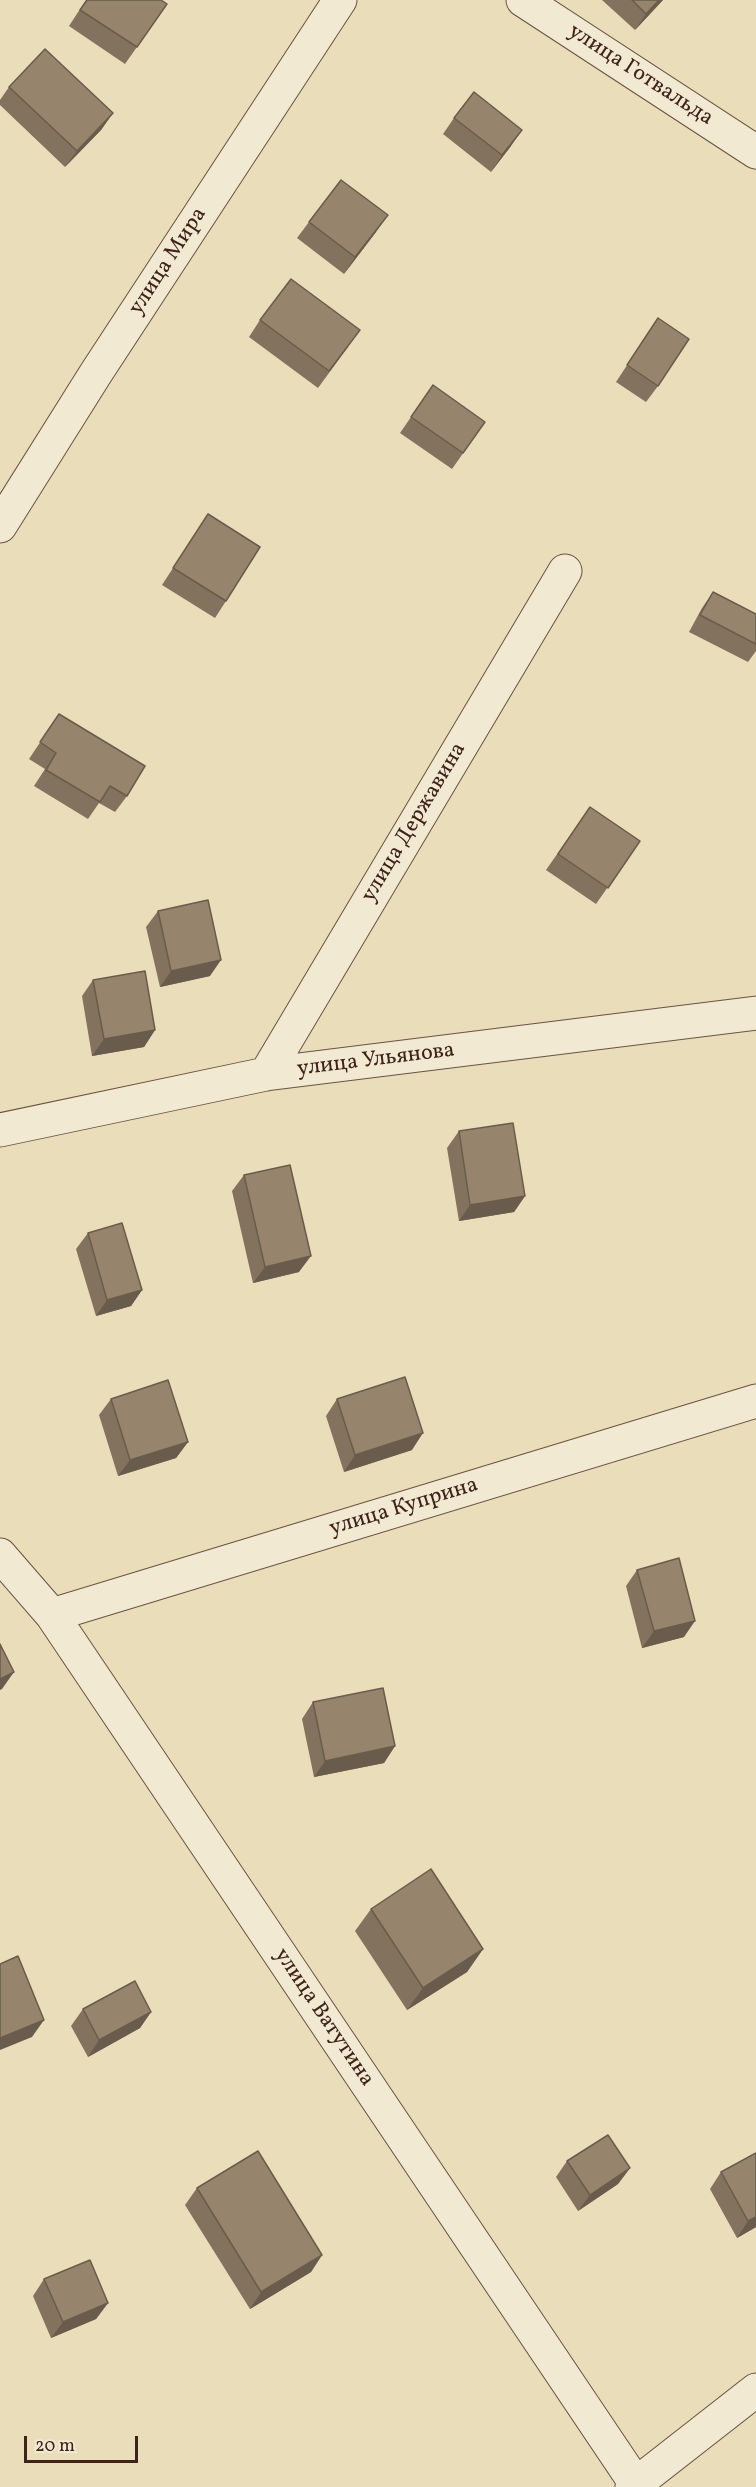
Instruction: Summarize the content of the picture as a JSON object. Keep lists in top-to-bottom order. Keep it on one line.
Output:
{"streets":{"street":["улица Готвальда","улица Мира","улица Державина","улица Ульянова","улица Куприна","улица Ватутина"]},"crossings":[["улица Державина","улица Ульянова"],["улица Куприна","улица Ватутина"]],"scale_bar":"20 m"}
